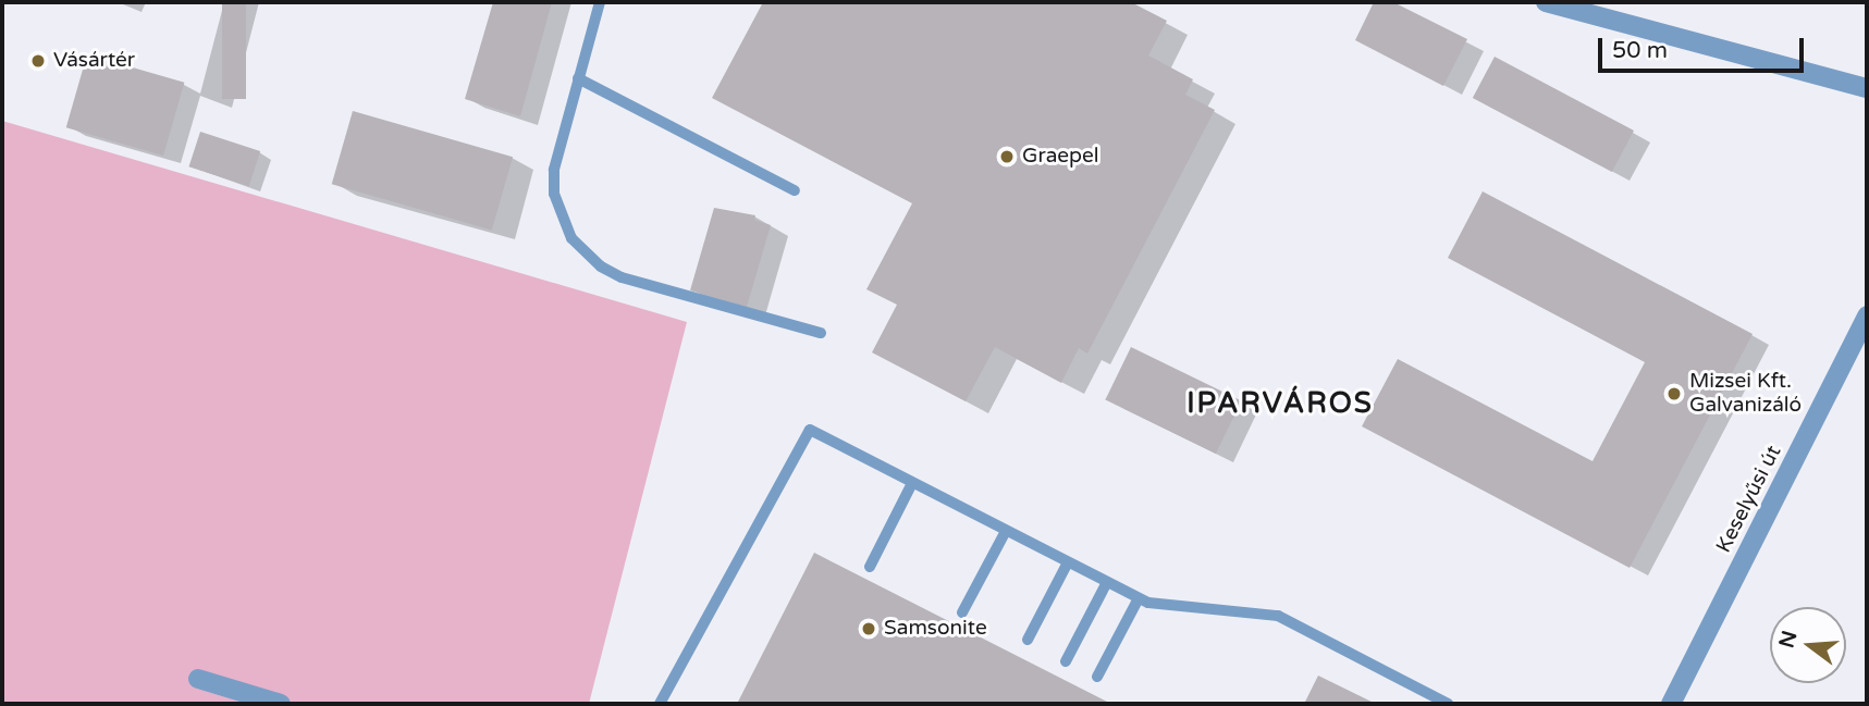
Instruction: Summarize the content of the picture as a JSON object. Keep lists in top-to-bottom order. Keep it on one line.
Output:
{"streets":{"street":["Keselyűsi út"]},"districts":["IPARVÁROS"],"places":["Vásártér","Graepel","Mizsei Kft. Galvanizáló","Samsonite"],"scale_bar":"50 m","north":"left"}
